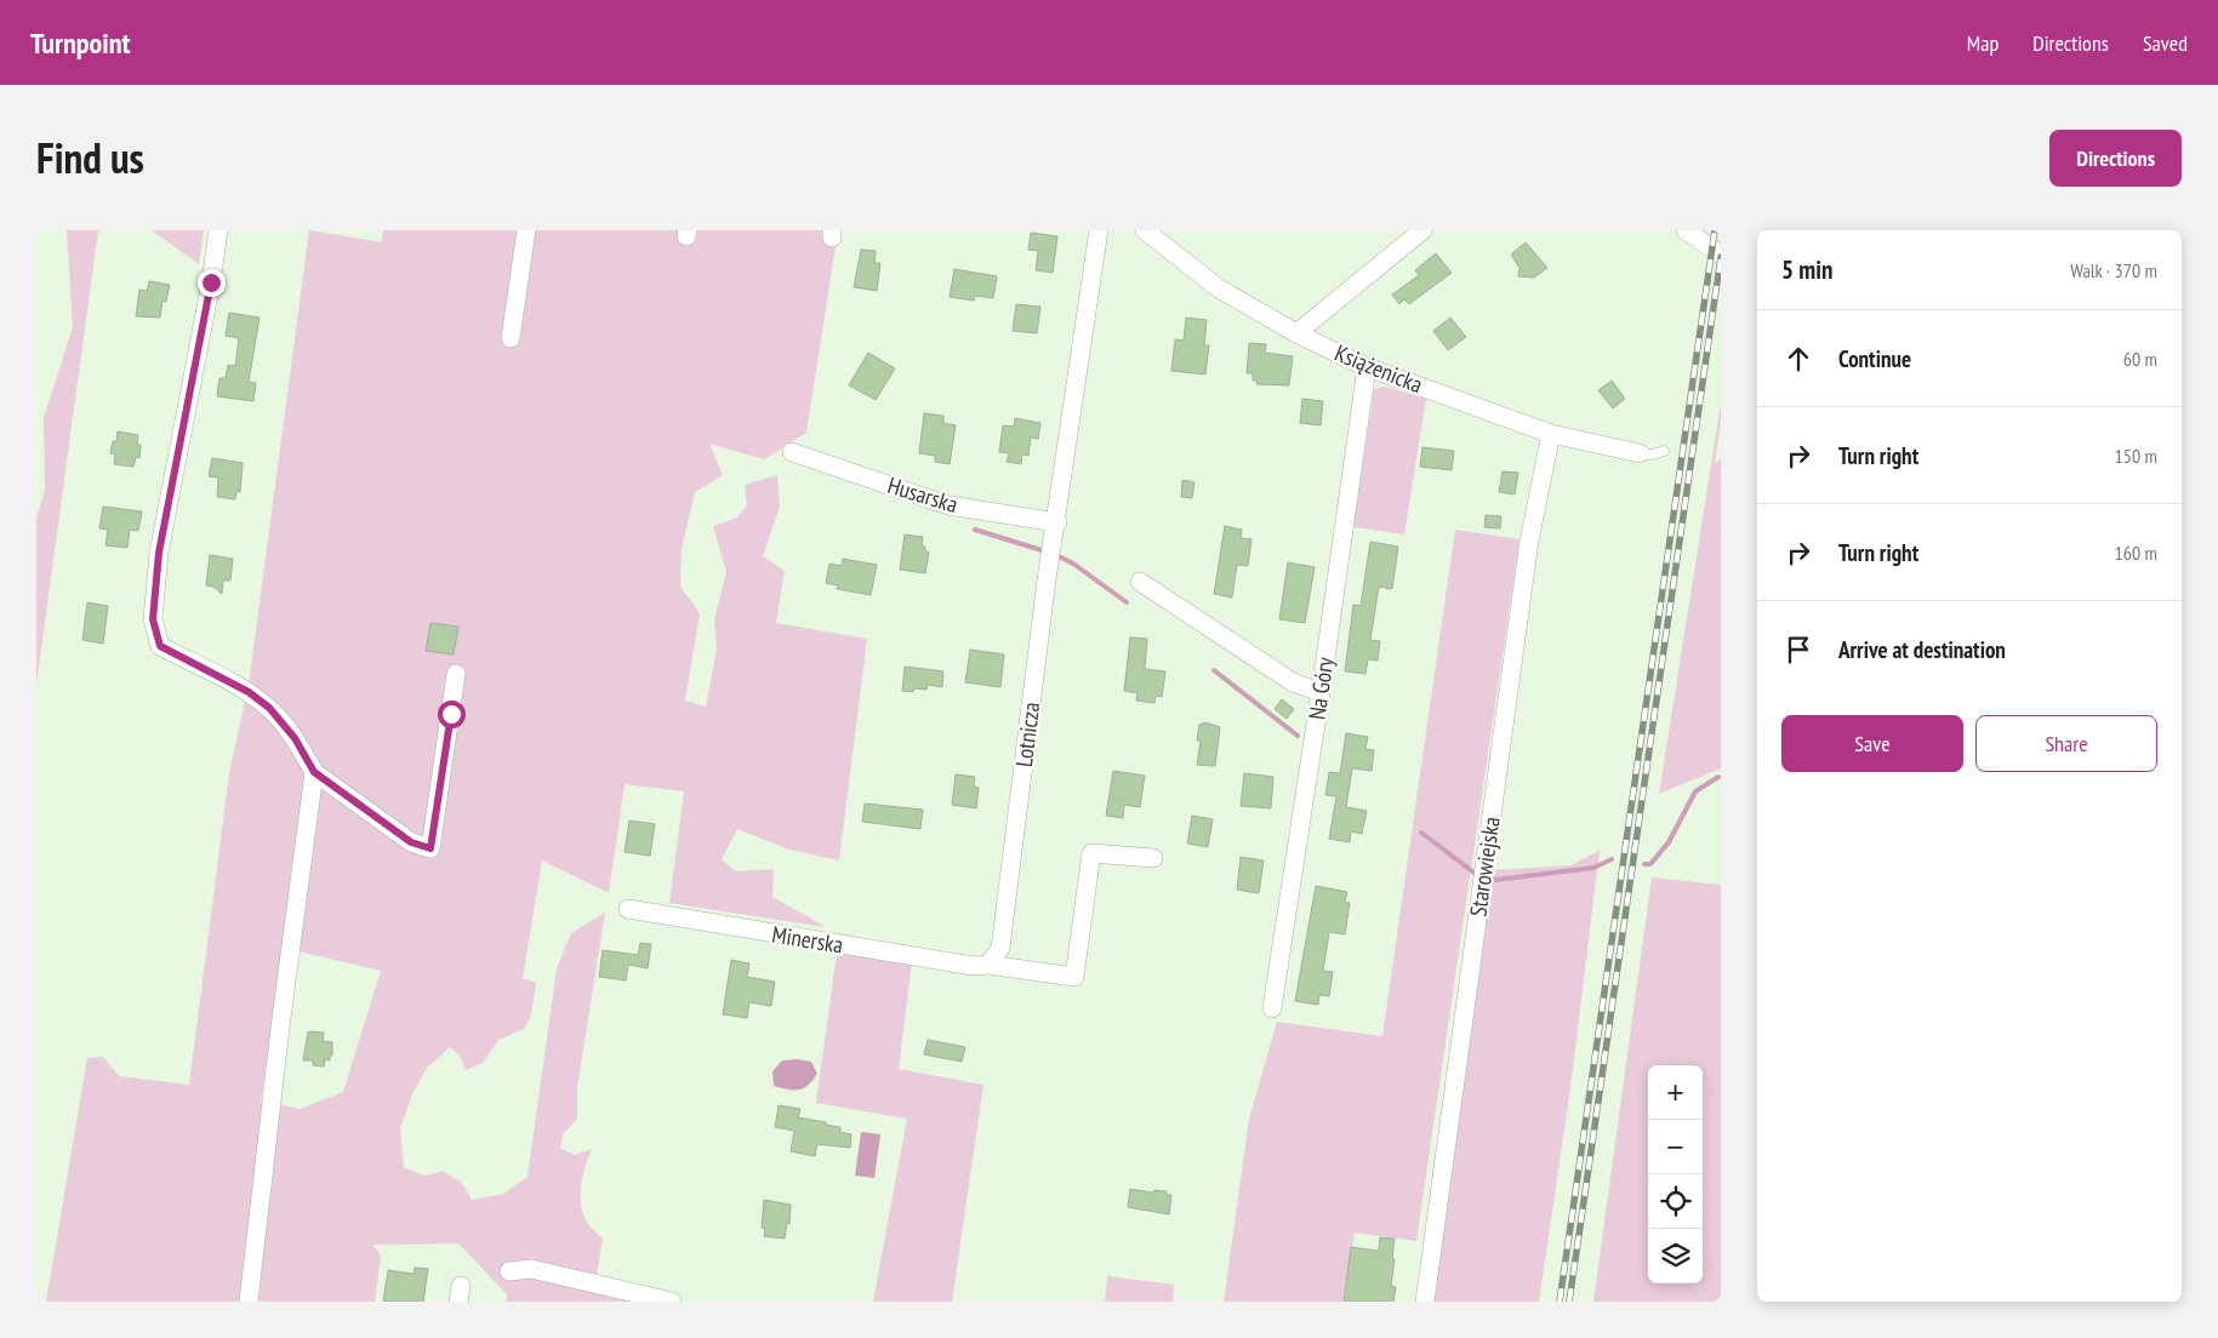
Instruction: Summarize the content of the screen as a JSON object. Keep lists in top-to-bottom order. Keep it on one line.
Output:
{"streets":{"street":["Książenicka","Husarska","Na Góry","Lotnicza","Starowiejska","Minerska"]},"crossings":[["Książenicka","Na Góry"],["Książenicka","Starowiejska"],["Husarska","Lotnicza"],["Lotnicza","Minerska"]],"page":{"header":"Turnpoint","nav":["Map","Directions","Saved"],"title":"Find us","buttons":["Directions",["Save","Share"]],"heading":["5 min","Walk · 370 m"],"list":[["Continue","60 m"],["Turn right","150 m"],["Turn right","160 m"],"Arrive at destination"],"map_buttons":["+","−"]}}
